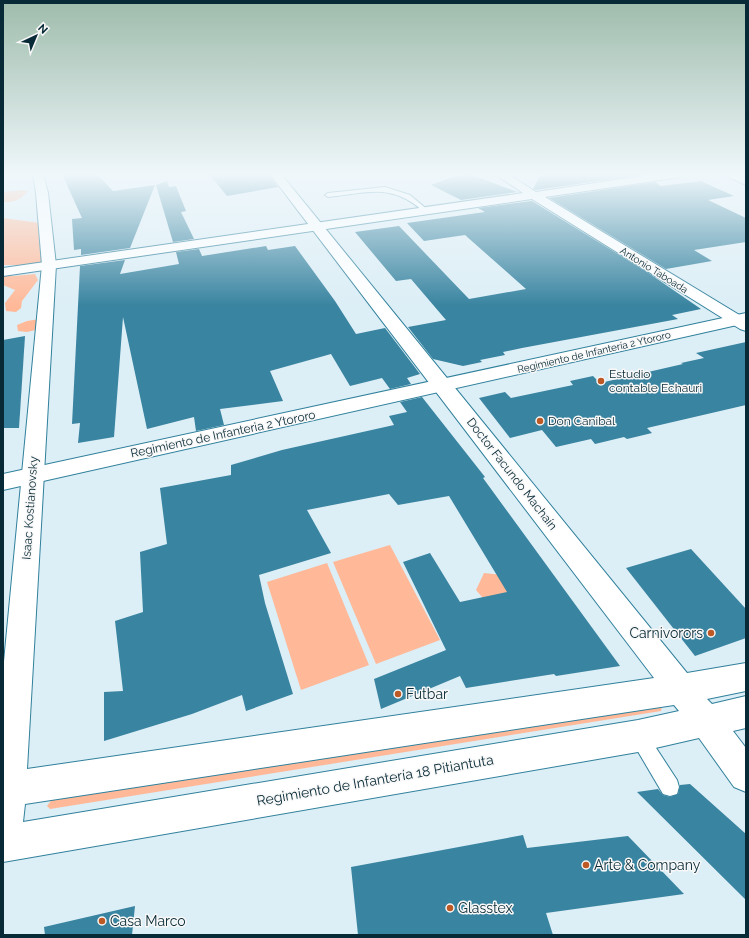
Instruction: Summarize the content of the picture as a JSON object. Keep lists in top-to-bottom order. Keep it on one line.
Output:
{"streets":{"main road":["Antonio Taboada","Regimiento de Infantería 2 Ytororo","Regimiento de Infanteria 2 Ytororo","Doctor Facundo Machaín","Isaac Kostianovsky","Regimiento de Infantería 18 Pitiantuta"]},"crossings":[["Antonio Taboada","Regimiento de Infantería 2 Ytororo"],["Regimiento de Infantería 2 Ytororo","Regimiento de Infanteria 2 Ytororo"],["Regimiento de Infantería 2 Ytororo","Doctor Facundo Machaín"],["Regimiento de Infanteria 2 Ytororo","Doctor Facundo Machaín"],["Regimiento de Infanteria 2 Ytororo","Isaac Kostianovsky"],["Doctor Facundo Machaín","Regimiento de Infantería 18 Pitiantuta"],["Isaac Kostianovsky","Regimiento de Infantería 18 Pitiantuta"]],"places":["Estudio contable Echauri","Don Canibal","Carnivorors","Futbar","Arte & Company","Glasstex","Casa Marco"],"north":"top right"}
